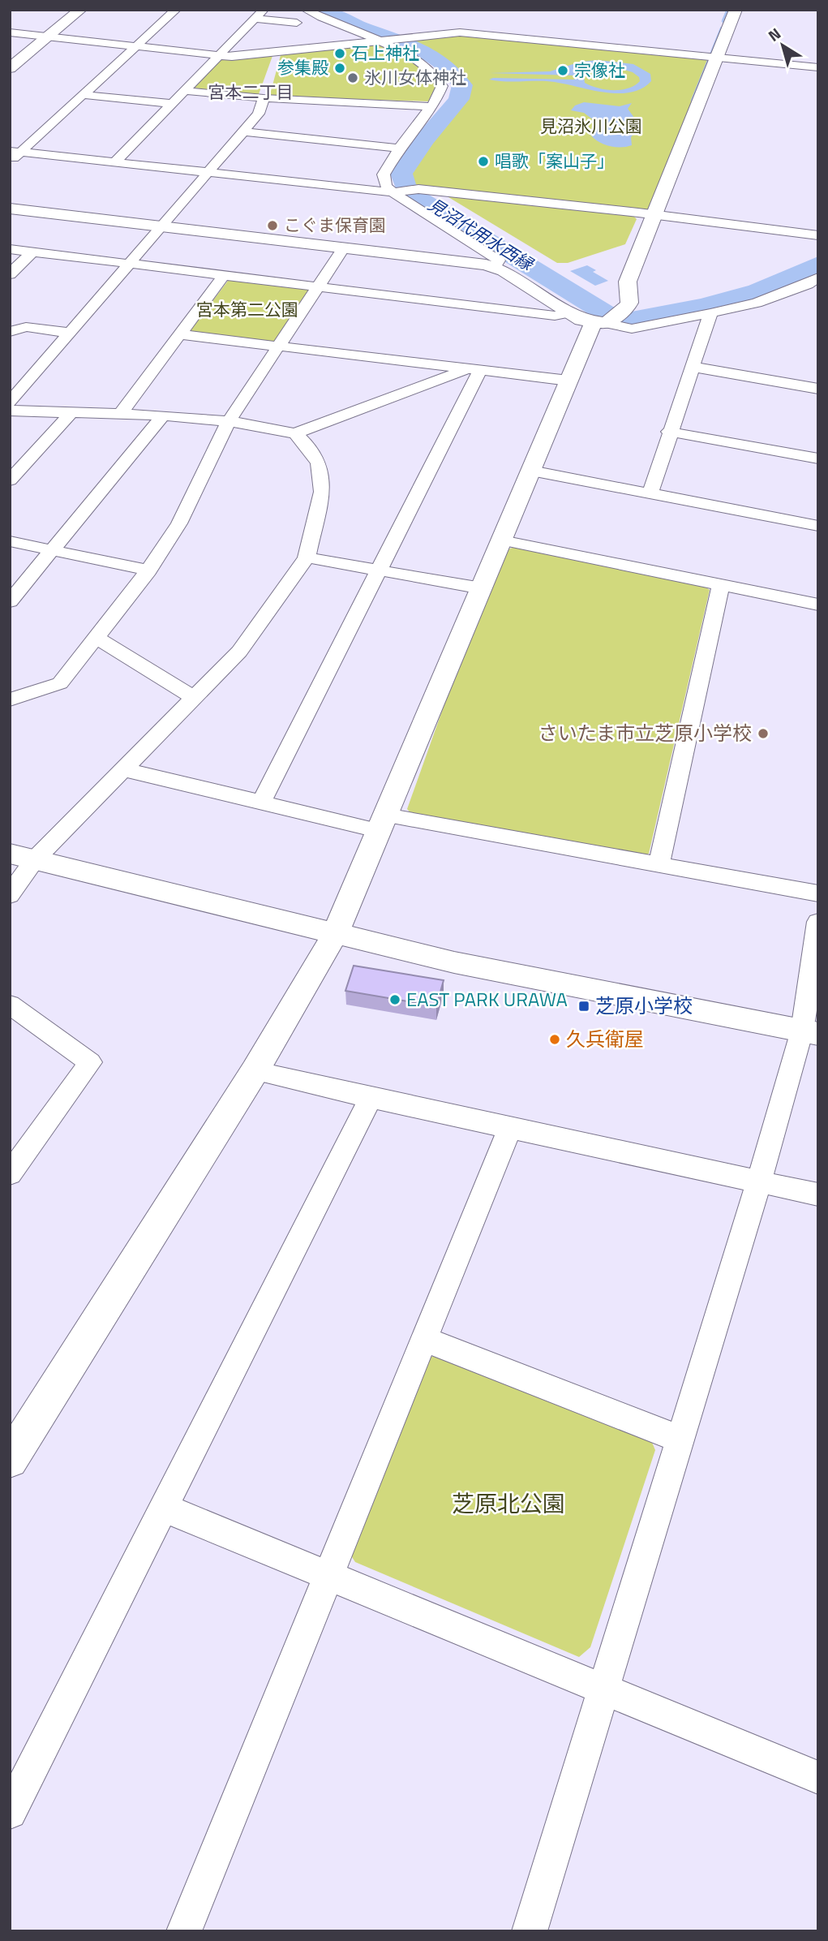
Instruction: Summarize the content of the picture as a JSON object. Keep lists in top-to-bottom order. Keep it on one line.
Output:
{"districts":["宮本二丁目"],"water":["見沼代用水西縁"],"parks":["見沼氷川公園","宮本第二公園","芝原北公園"],"places":{"other":["石上神社","参集殿","宗像社","氷川女体神社","唱歌「案山子」","こぐま保育園","さいたま市立芝原小学校","EAST PARK URAWA","久兵衛屋"],"transit":["芝原小学校"]},"north":"top left"}
